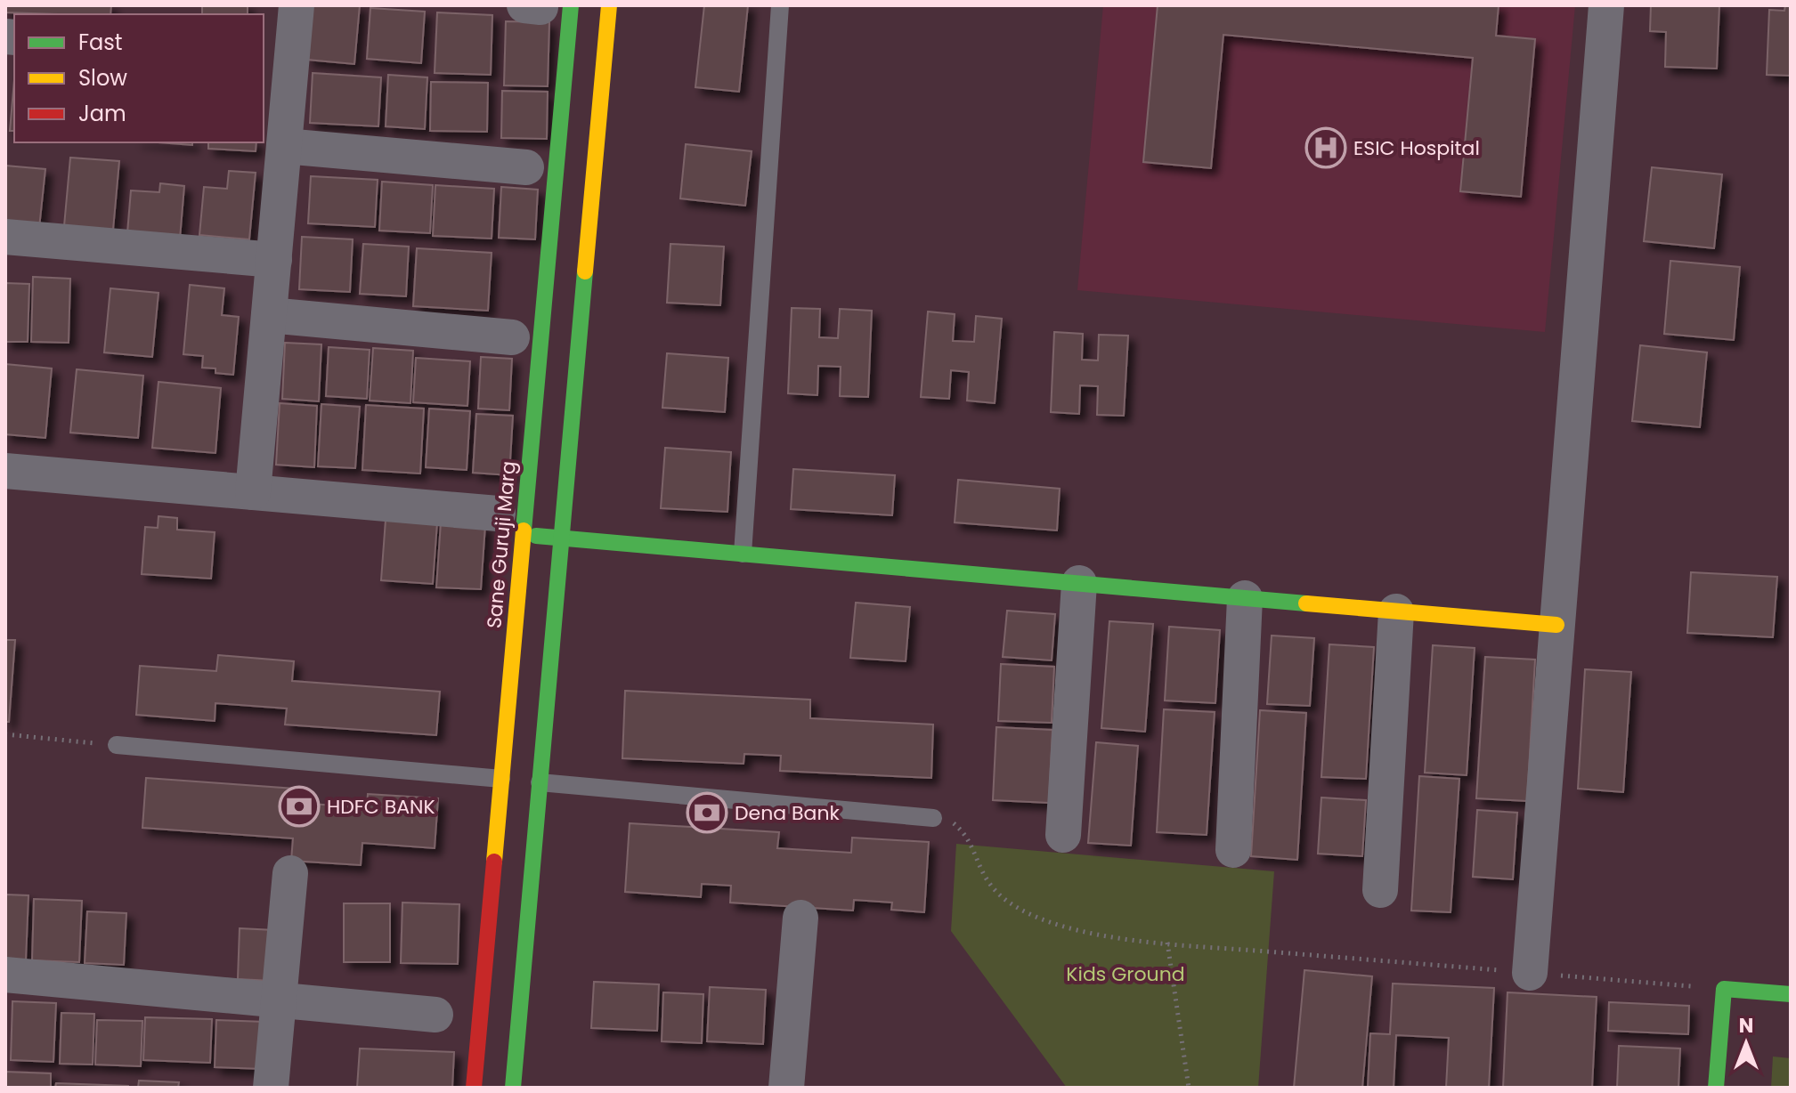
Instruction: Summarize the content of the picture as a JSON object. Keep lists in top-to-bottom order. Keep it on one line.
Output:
{"streets":{"street":["Sane Guruji Marg"]},"parks":["Kids Ground"],"places":{"hospital":["ESIC Hospital"],"bank":["HDFC BANK","Dena Bank"]},"legend":["Fast","Slow","Jam"],"north":"top"}
